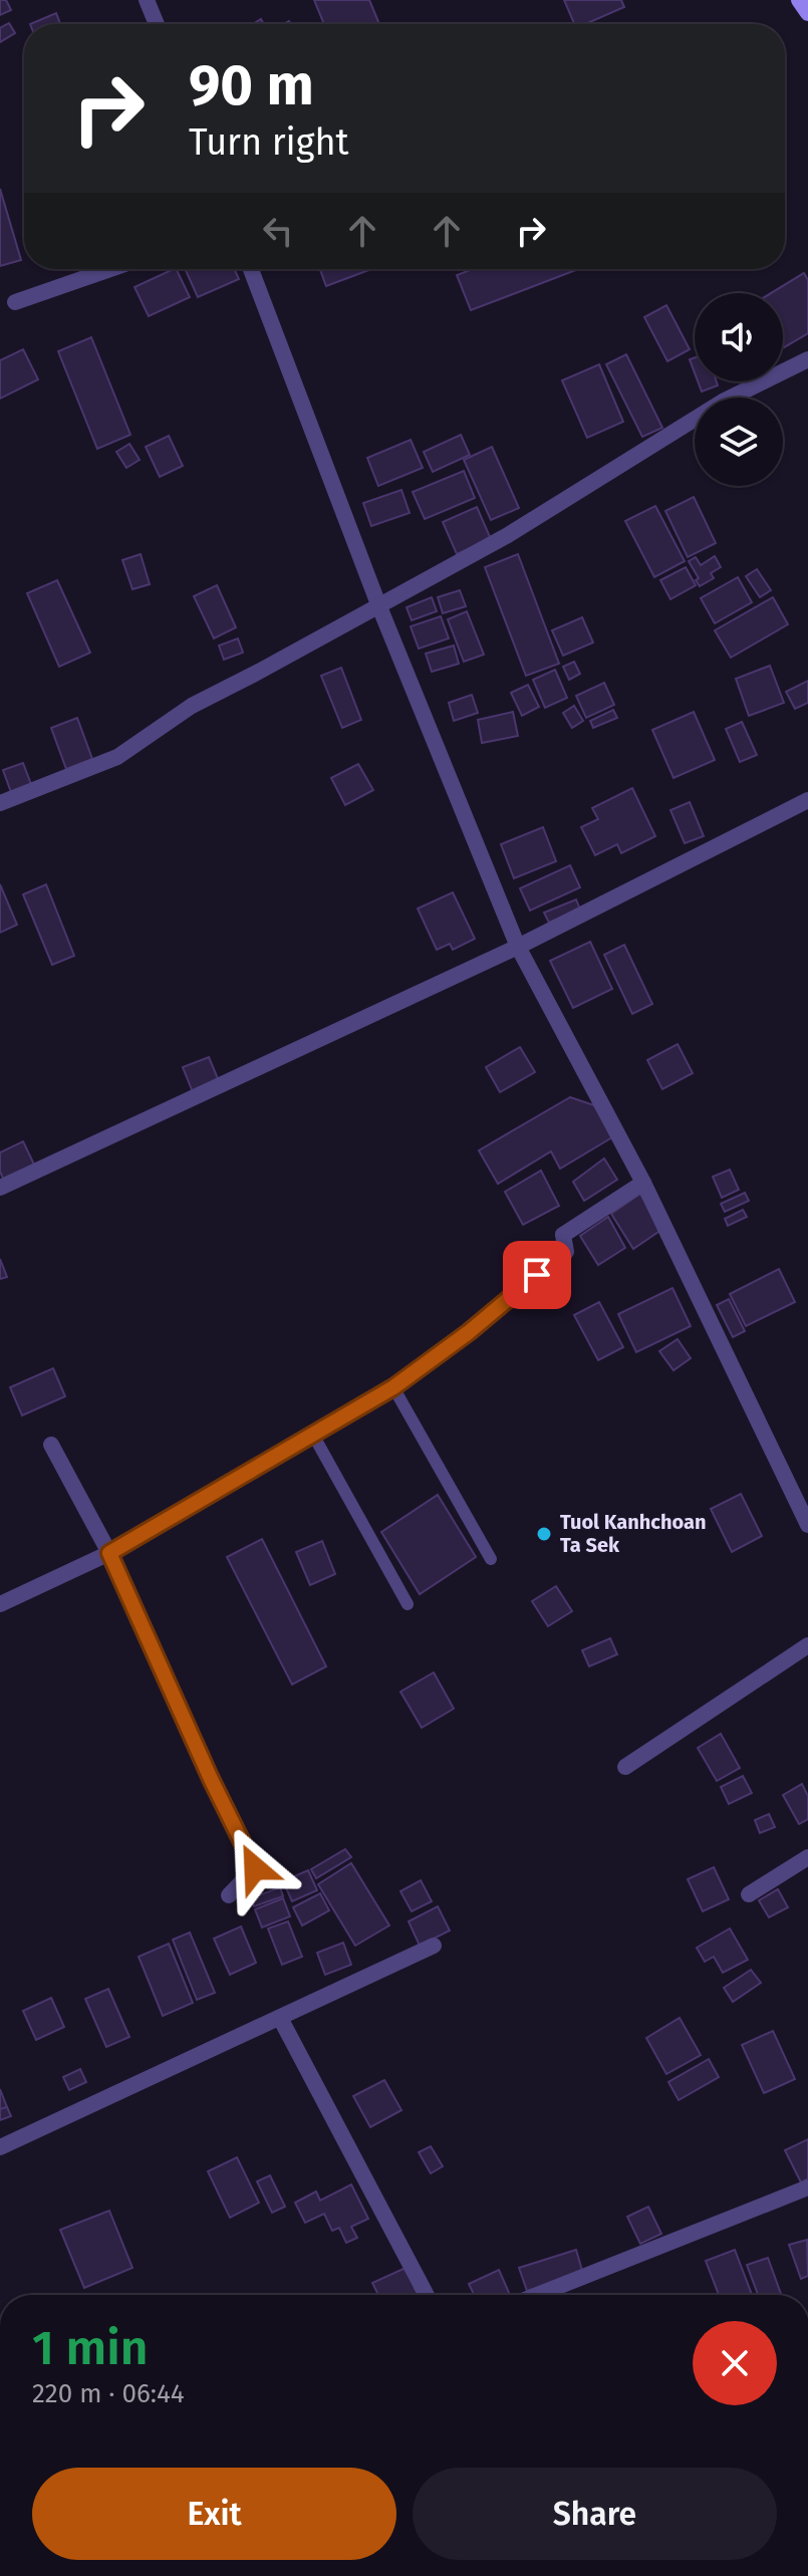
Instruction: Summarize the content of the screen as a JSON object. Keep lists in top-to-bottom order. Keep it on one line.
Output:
{"places":["Tuol Kanhchoan Ta Sek"],"page":{"turn":["90 m","Turn right"],"heading":["1 min","220 m · 06:44"],"buttons":["Exit","Share"]}}
